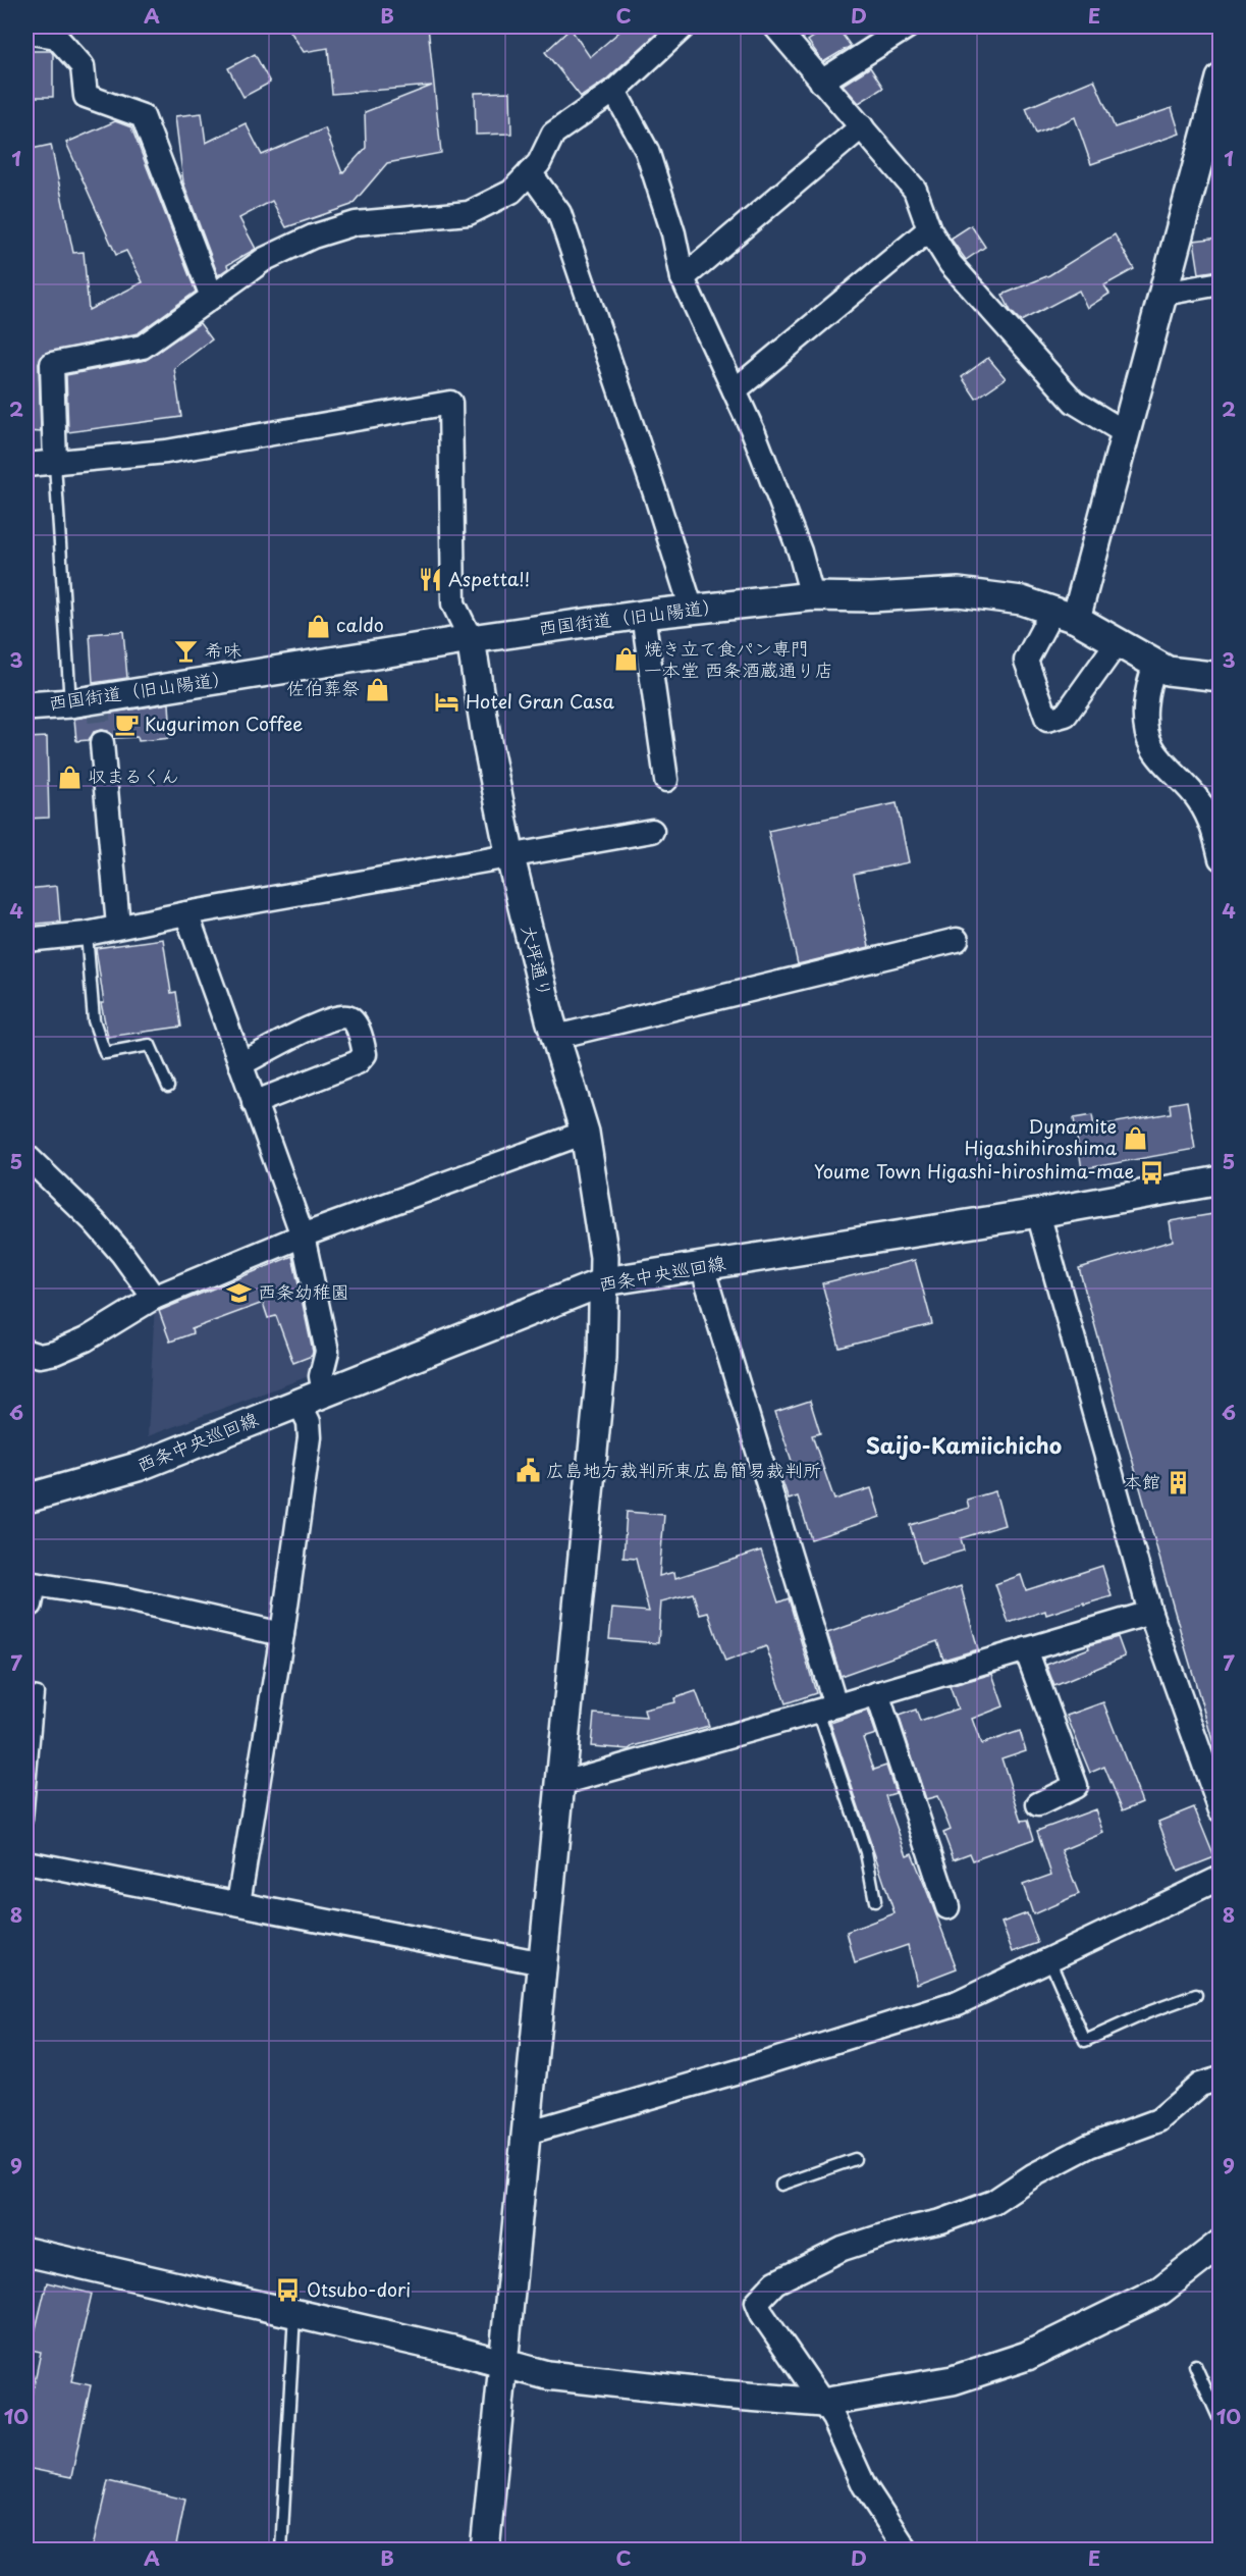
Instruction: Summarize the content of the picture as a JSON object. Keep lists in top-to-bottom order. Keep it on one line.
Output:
{"streets":{"street":["西国街道（旧山陽道）","大坪通り","西条中央巡回線"]},"crossings":[["西国街道（旧山陽道）","大坪通り"],["大坪通り","西条中央巡回線"]],"districts":["Saijo-Kamiichicho"],"places":{"restaurant":["Aspetta!!"],"shop":["caldo","焼き立て食パン専門 一本堂 西条酒蔵通り店","佐伯葬祭","収まるくん","Dynamite Higashihiroshima"],"bar":["希味"],"hotel":["Hotel Gran Casa"],"cafe":["Kugurimon Coffee"],"bus stop":["Youme Town Higashi-hiroshima-mae","Otsubo-dori"],"school or university":["西条幼稚園"],"public building":["広島地方裁判所東広島簡易裁判所"],"building":["本館"]},"grid":{"columns":["A","B","C","D","E"],"rows":["1","2","3","4","5","6","7","8","9","10"]}}
